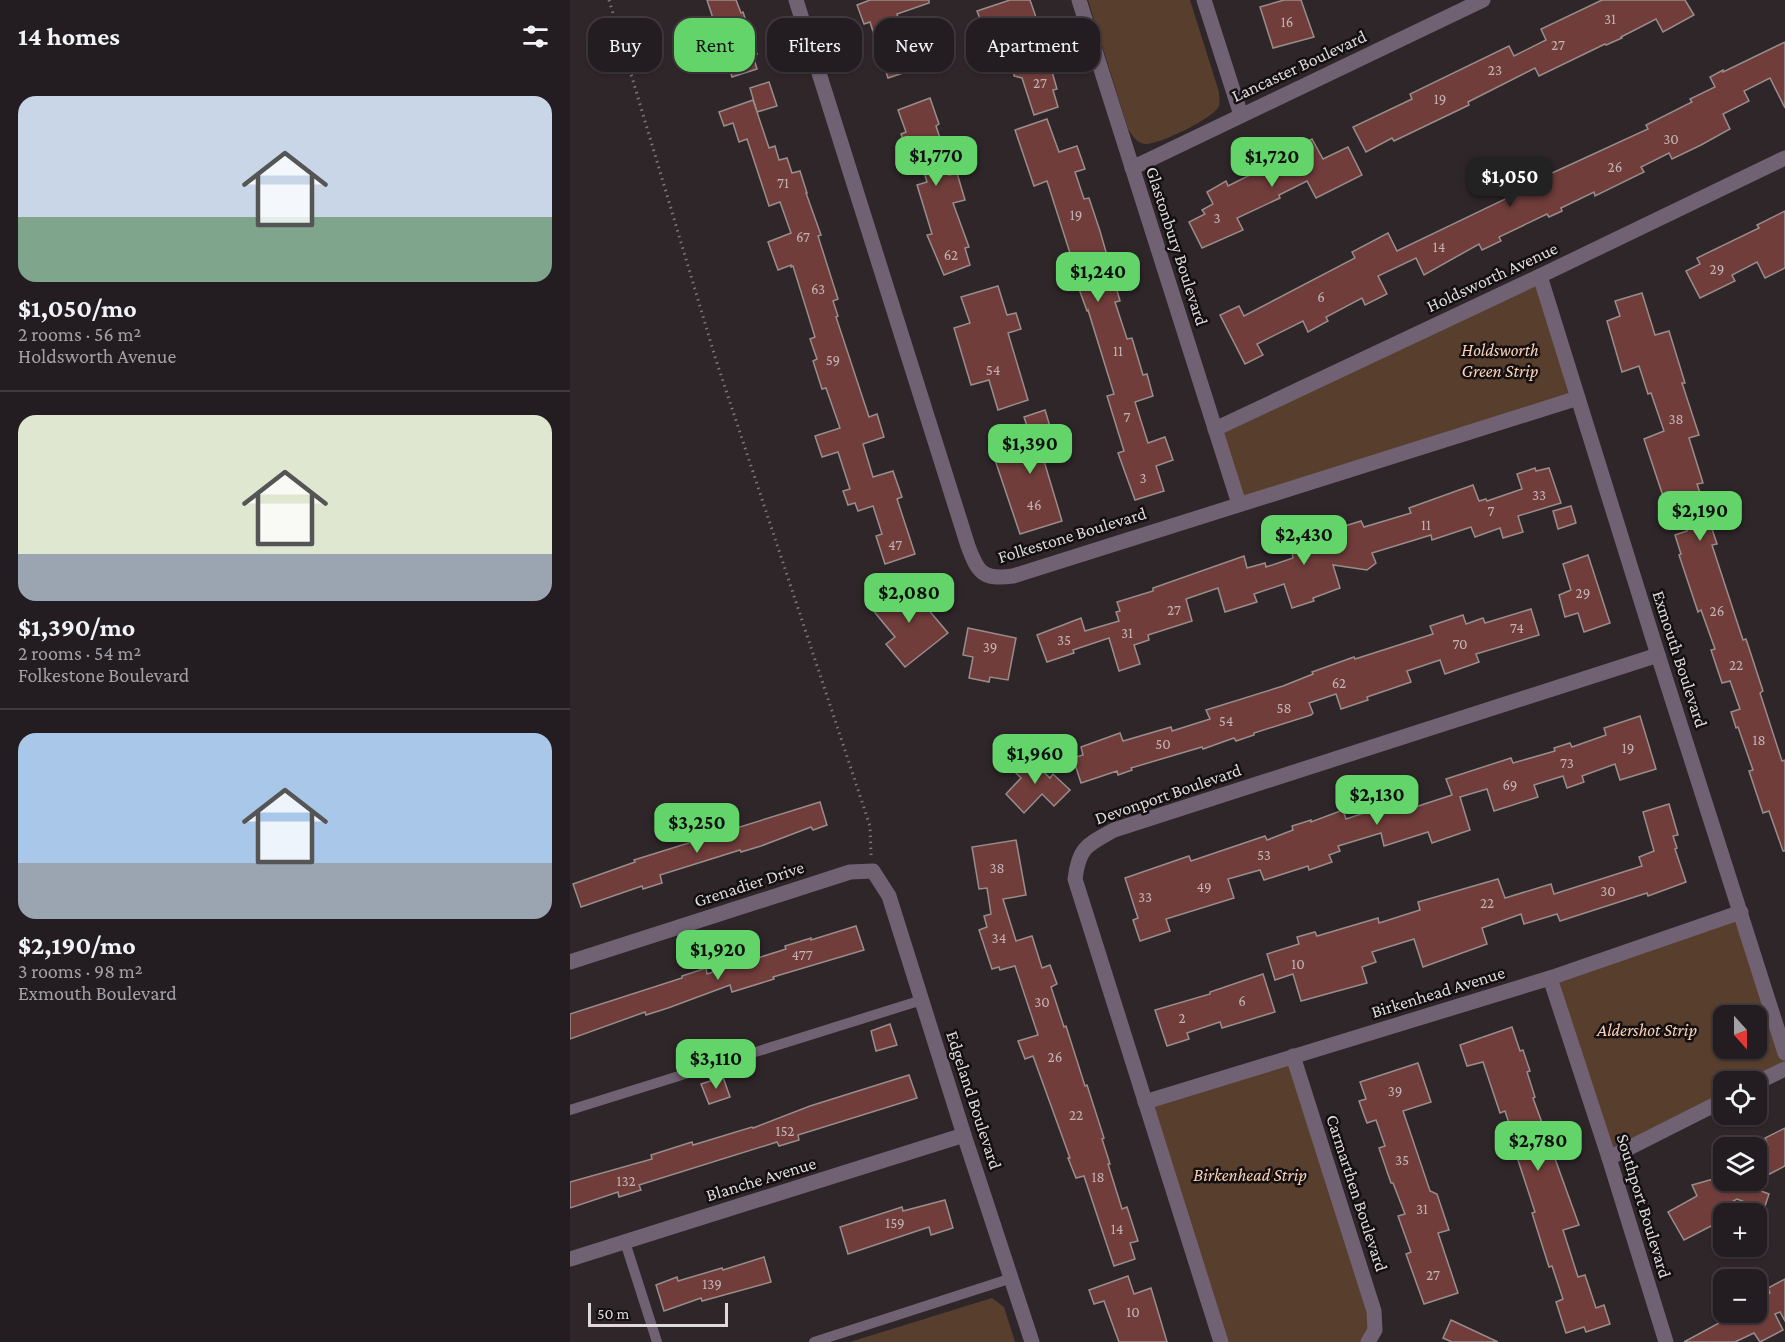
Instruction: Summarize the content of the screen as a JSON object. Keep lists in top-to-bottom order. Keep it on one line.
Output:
{"streets":{"street":["Lancaster Boulevard","Glastonbury Boulevard","Holdsworth Avenue","Folkestone Boulevard","Exmouth Boulevard","Devonport Boulevard","Grenadier Drive","Birkenhead Avenue","Edgeland Boulevard","Blanche Avenue","Carmarthen Boulevard","Southport Boulevard"]},"crossings":[["Lancaster Boulevard","Glastonbury Boulevard"],["Glastonbury Boulevard","Holdsworth Avenue"],["Glastonbury Boulevard","Folkestone Boulevard"],["Holdsworth Avenue","Exmouth Boulevard"],["Folkestone Boulevard","Exmouth Boulevard"],["Exmouth Boulevard","Devonport Boulevard"],["Exmouth Boulevard","Birkenhead Avenue"],["Devonport Boulevard","Birkenhead Avenue"],["Grenadier Drive","Edgeland Boulevard"],["Birkenhead Avenue","Carmarthen Boulevard"],["Birkenhead Avenue","Southport Boulevard"],["Edgeland Boulevard","Blanche Avenue"]],"parks":["Holdsworth Green Strip","Aldershot Strip","Birkenhead Strip"],"house_numbers":["31","16","27","23","27","19","30","26","71","19","3","67","14","62","29","63","6","11","59","54","7","38","3","33","46","7","11","47","29","27","26","74","31","35","70","39","22","62","58","54","18","50","19","73","69","53","38","49","30","33","22","34","477","10","6","30","2","26","39","22","152","35","18","132","31","159","14","27","139","10"],"scale_bar":"50 m","north":"bottom","page":{"heading":"14 homes","chip":["Buy","Rent","Filters","New","Apartment"],"list":[{"name":"$1,050/mo","note":"2 rooms · 56 m² · Holdsworth Avenue"},{"name":"$1,390/mo","note":"2 rooms · 54 m² · Folkestone Boulevard"},{"name":"$2,190/mo","note":"3 rooms · 98 m² · Exmouth Boulevard"}],"price":["$1,770","$1,720","$1,050","$1,240","$1,390","$2,190","$2,430","$2,080","$1,960","$2,130","$3,250","$1,920","$3,110","$2,780"],"map_buttons":["+","−"],"scale":"50 m"}}
